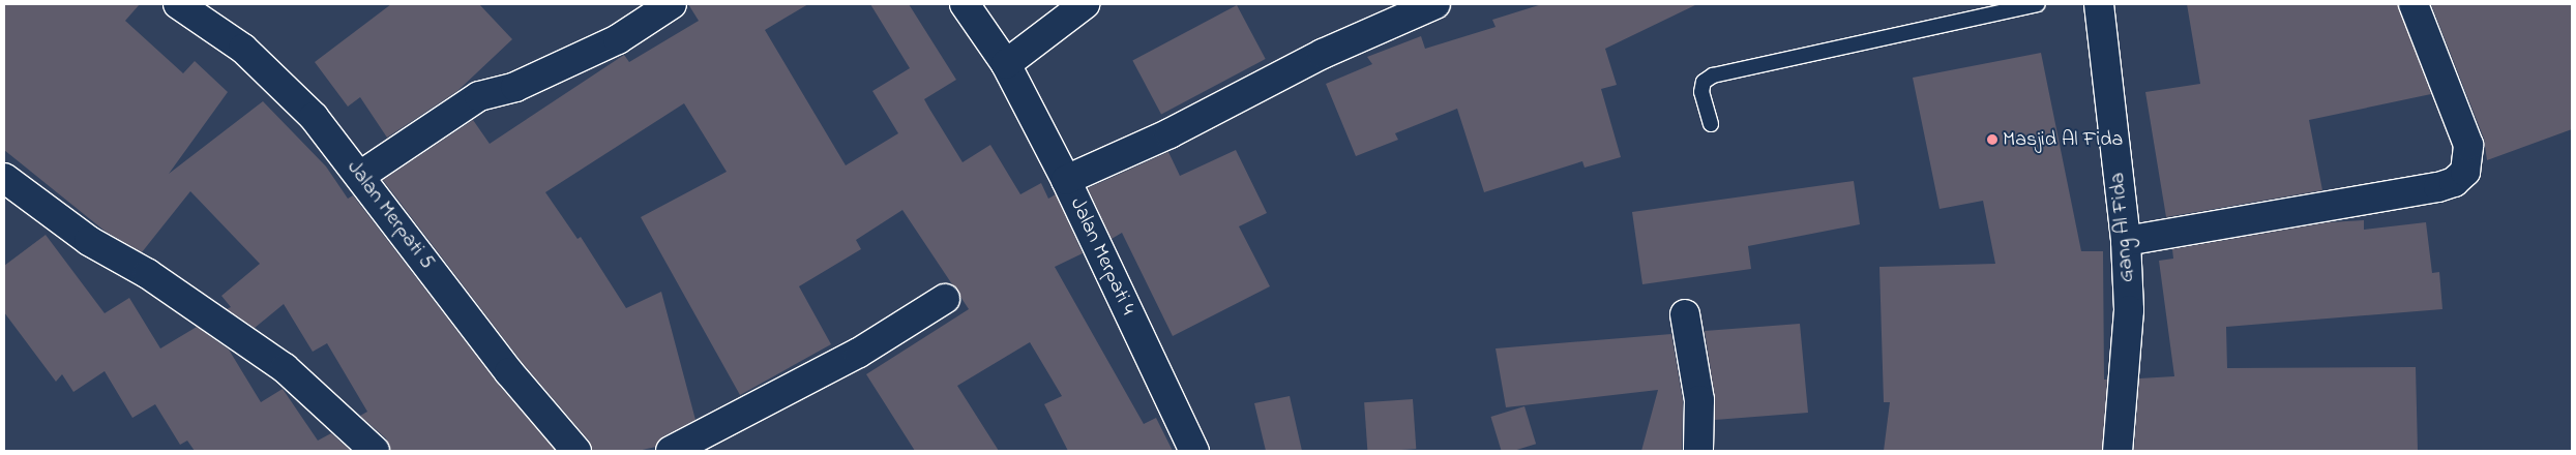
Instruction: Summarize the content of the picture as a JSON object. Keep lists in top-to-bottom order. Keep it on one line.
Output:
{"streets":{"street":["Jalan Merpati 5","Gang Al Fida","Jalan Merpati 4"]},"places":["Masjid Al Fida"]}
